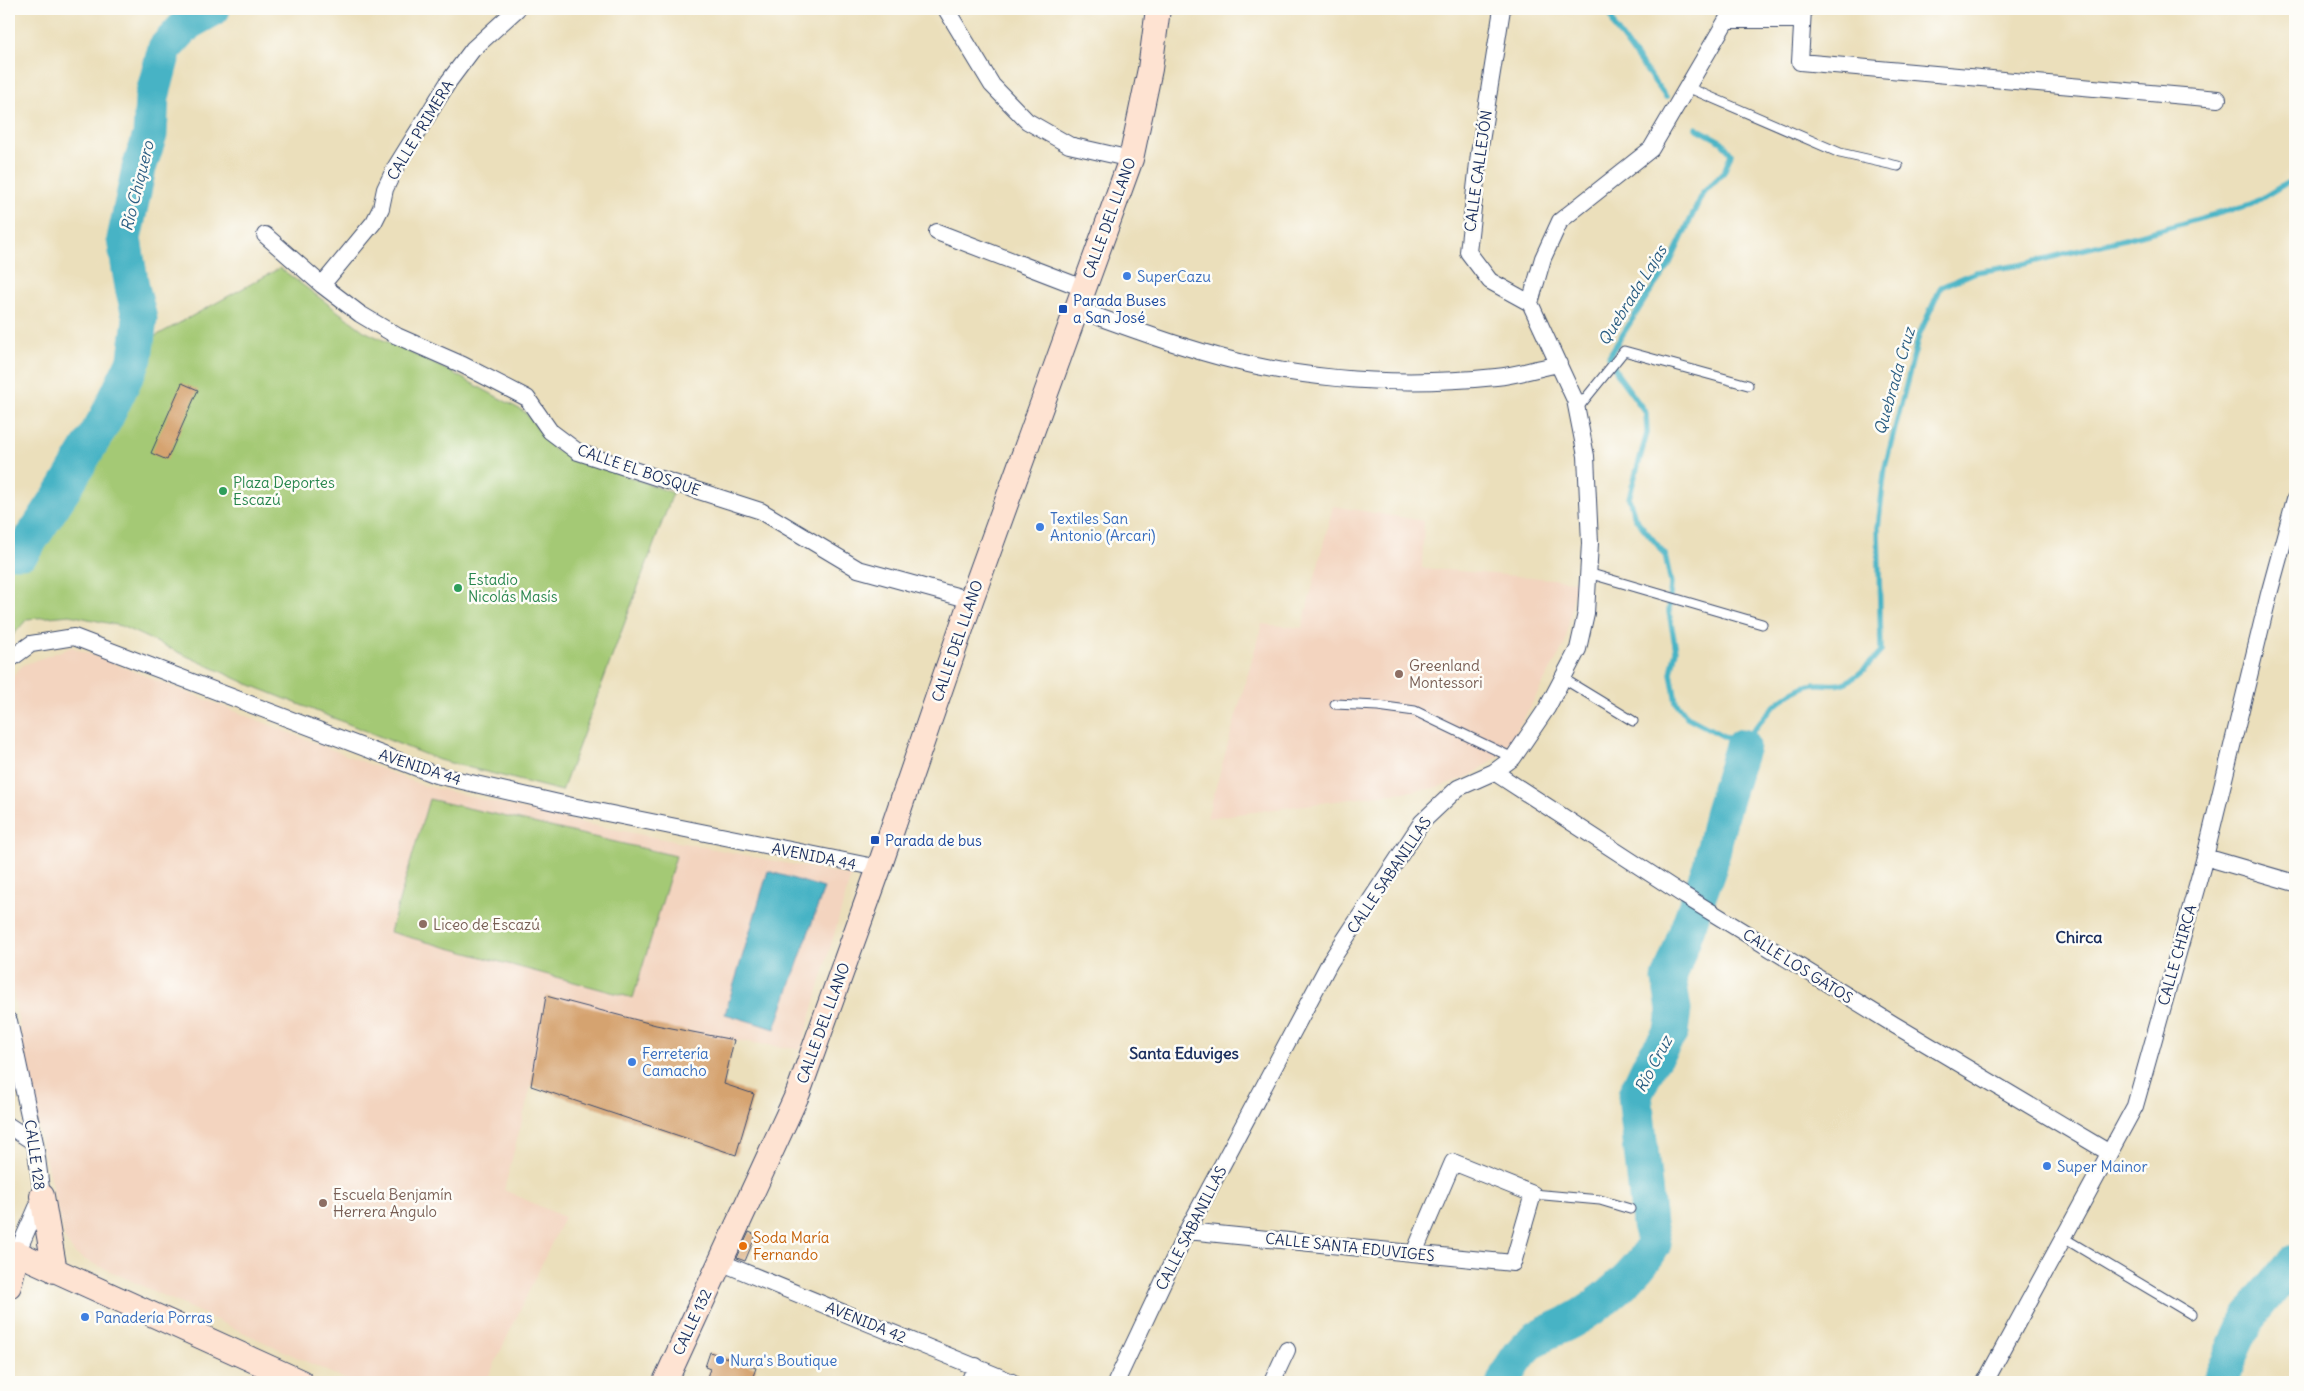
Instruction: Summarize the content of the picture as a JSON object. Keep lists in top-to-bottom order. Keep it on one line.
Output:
{"streets":{"main road":["CALLE DEL LLANO","CALLE 128","CALLE 132"],"street":["CALLE PRIMERA","CALLE CALLEJÓN","CALLE EL BOSQUE","AVENIDA 44","CALLE SABANILLAS","CALLE CHIRCA","CALLE LOS GATOS","CALLE SANTA EDUVIGES","AVENIDA 42"]},"crossings":[["CALLE PRIMERA","CALLE EL BOSQUE"],["CALLE CALLEJÓN","CALLE SABANILLAS"],["CALLE DEL LLANO","CALLE EL BOSQUE"],["CALLE DEL LLANO","AVENIDA 44"],["CALLE DEL LLANO","CALLE 132"],["CALLE DEL LLANO","AVENIDA 42"],["CALLE SABANILLAS","CALLE LOS GATOS"],["CALLE SABANILLAS","CALLE SANTA EDUVIGES"],["CALLE CHIRCA","CALLE LOS GATOS"],["CALLE 132","AVENIDA 42"]],"districts":["Chirca","Santa Eduviges"],"water":["Río Chiquero","Quebrada Lajas","Quebrada Cruz","Río Cruz"],"places":{"other":["SuperCazu","Plaza Deportes Escazú","Textiles San Antonio (Arcari)","Estadio Nicolás Masís","Greenland Montessori","Liceo de Escazú","Ferretería Camacho","Super Mainor","Escuela Benjamín Herrera Angulo","Soda María Fernando","Panadería Porras","Nura's Boutique"],"transit":["Parada Buses a San José","Parada de bus"]}}
